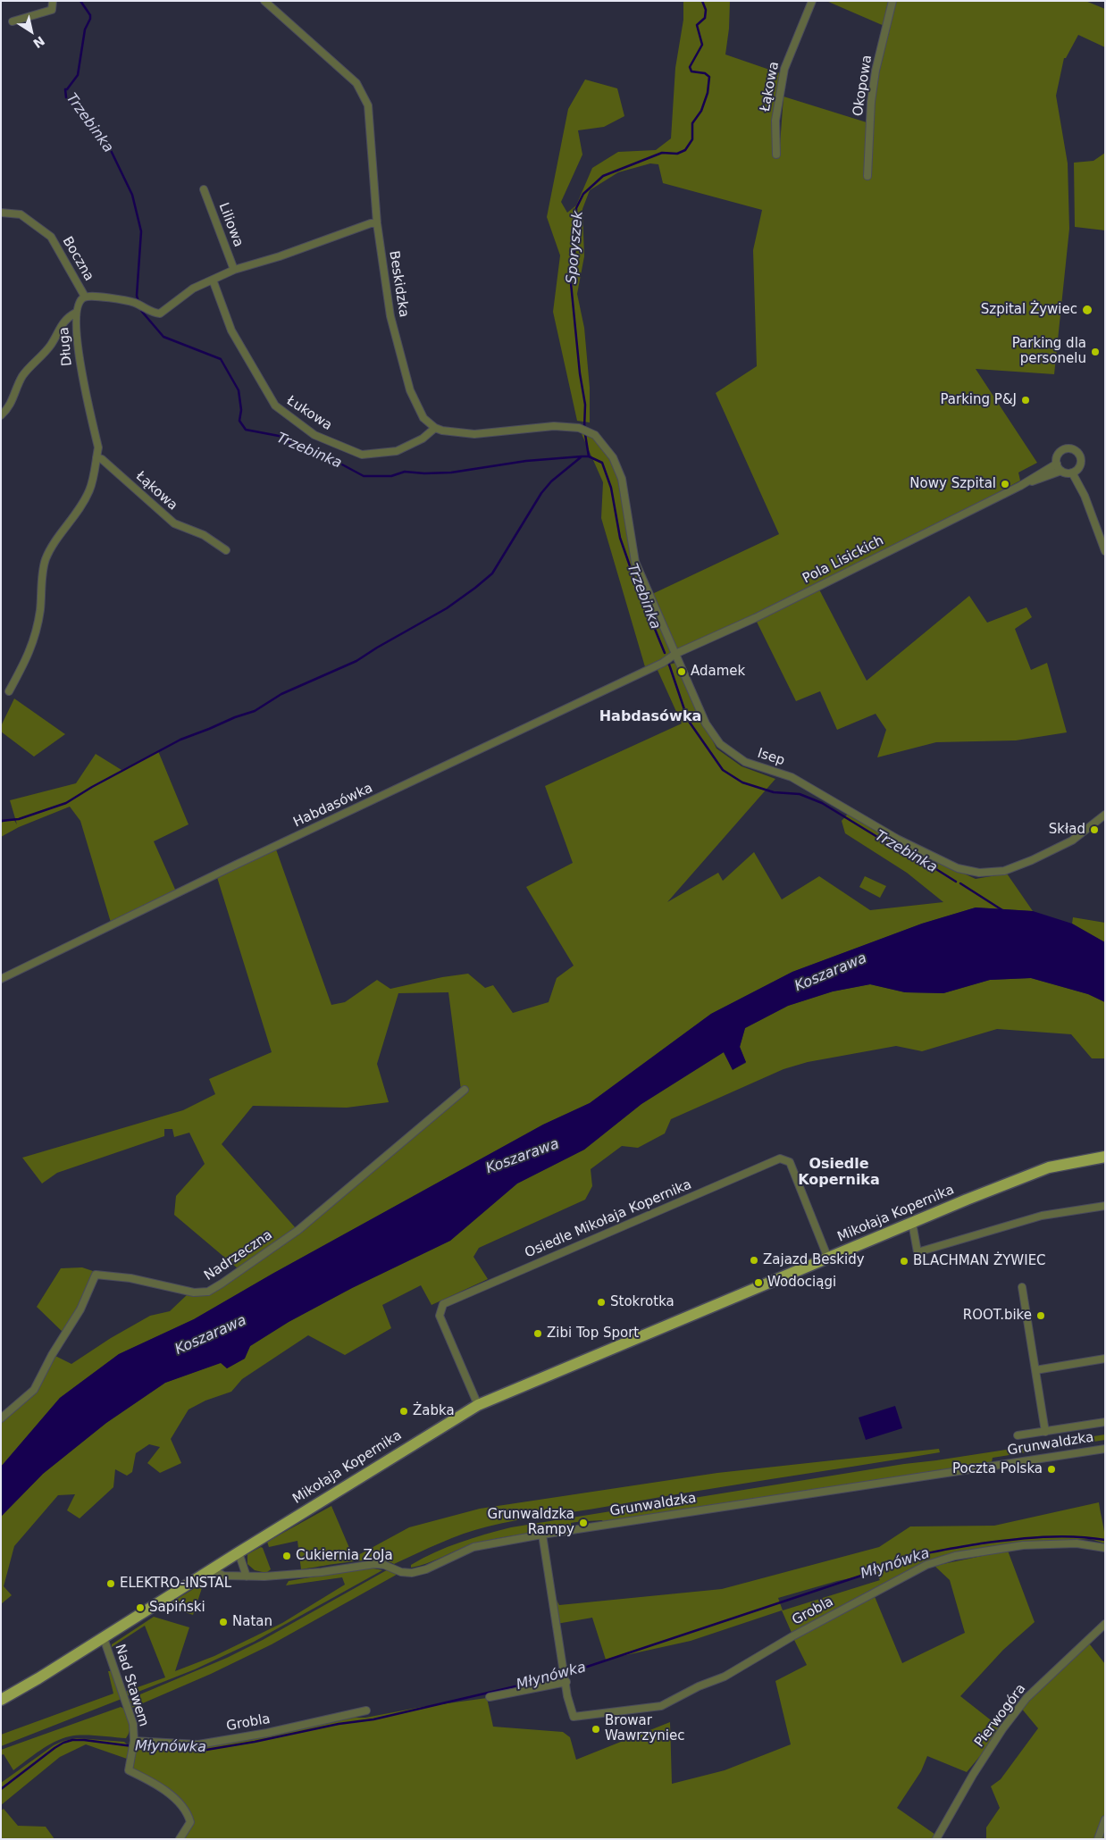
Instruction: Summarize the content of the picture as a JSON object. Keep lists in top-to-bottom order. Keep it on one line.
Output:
{"streets":{"main road":["Mikołaja Kopernika"],"street":["Okopowa","Łąkowa","Liliowa","Boczna","Beskidzka","Długa","Łukowa","Pola Lisickich","Isep","Habdasówka","Osiedle Mikołaja Kopernika","Nadrzeczna","Grunwaldzka","Grobla","Nad Stawem","Pierwogóra"]},"crossings":[["Łąkowa","Długa"],["Boczna","Długa"],["Beskidzka","Łukowa"],["Beskidzka","Isep"],["Łukowa","Isep"],["Pola Lisickich","Isep"],["Pola Lisickich","Habdasówka"],["Isep","Habdasówka"],["Mikołaja Kopernika","Osiedle Mikołaja Kopernika"],["Mikołaja Kopernika","Grunwaldzka"],["Mikołaja Kopernika","Nad Stawem"],["Grunwaldzka","Grobla"],["Grobla","Nad Stawem"]],"districts":["Habdasówka","Osiedle Kopernika"],"water":["Trzebinka","Sporyszek","Koszarawa","Młynówka"],"places":["Szpital Żywiec","Parking dla personelu","Parking P&J","Nowy Szpital","Adamek","Skład","Zajazd Beskidy","BLACHMAN ŻYWIEC","Wodociągi","Stokrotka","ROOT.bike","Zibi Top Sport","Żabka","Poczta Polska","Grunwaldzka Rampy","Cukiernia ZoJa","ELEKTRO-INSTAL","Sapiński","Natan","Browar Wawrzyniec"],"north":"bottom right"}
